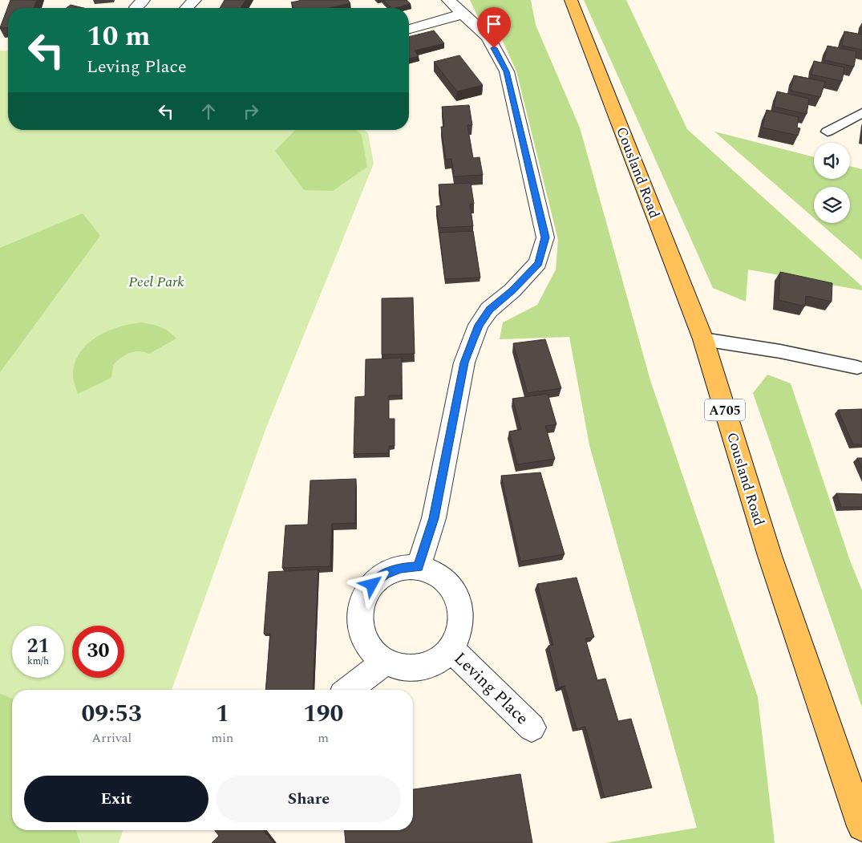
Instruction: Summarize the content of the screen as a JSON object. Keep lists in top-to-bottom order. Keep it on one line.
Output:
{"streets":{"main road":["Cousland Road","A705"],"street":["Leving Place"]},"parks":["Peel Park"],"page":{"turn":["10 m","Leving Place"],"speed":"21 km/h","limit":"30","eta":["09:53","Arrival","1","min","190","m"],"buttons":["Exit","Share"]}}
